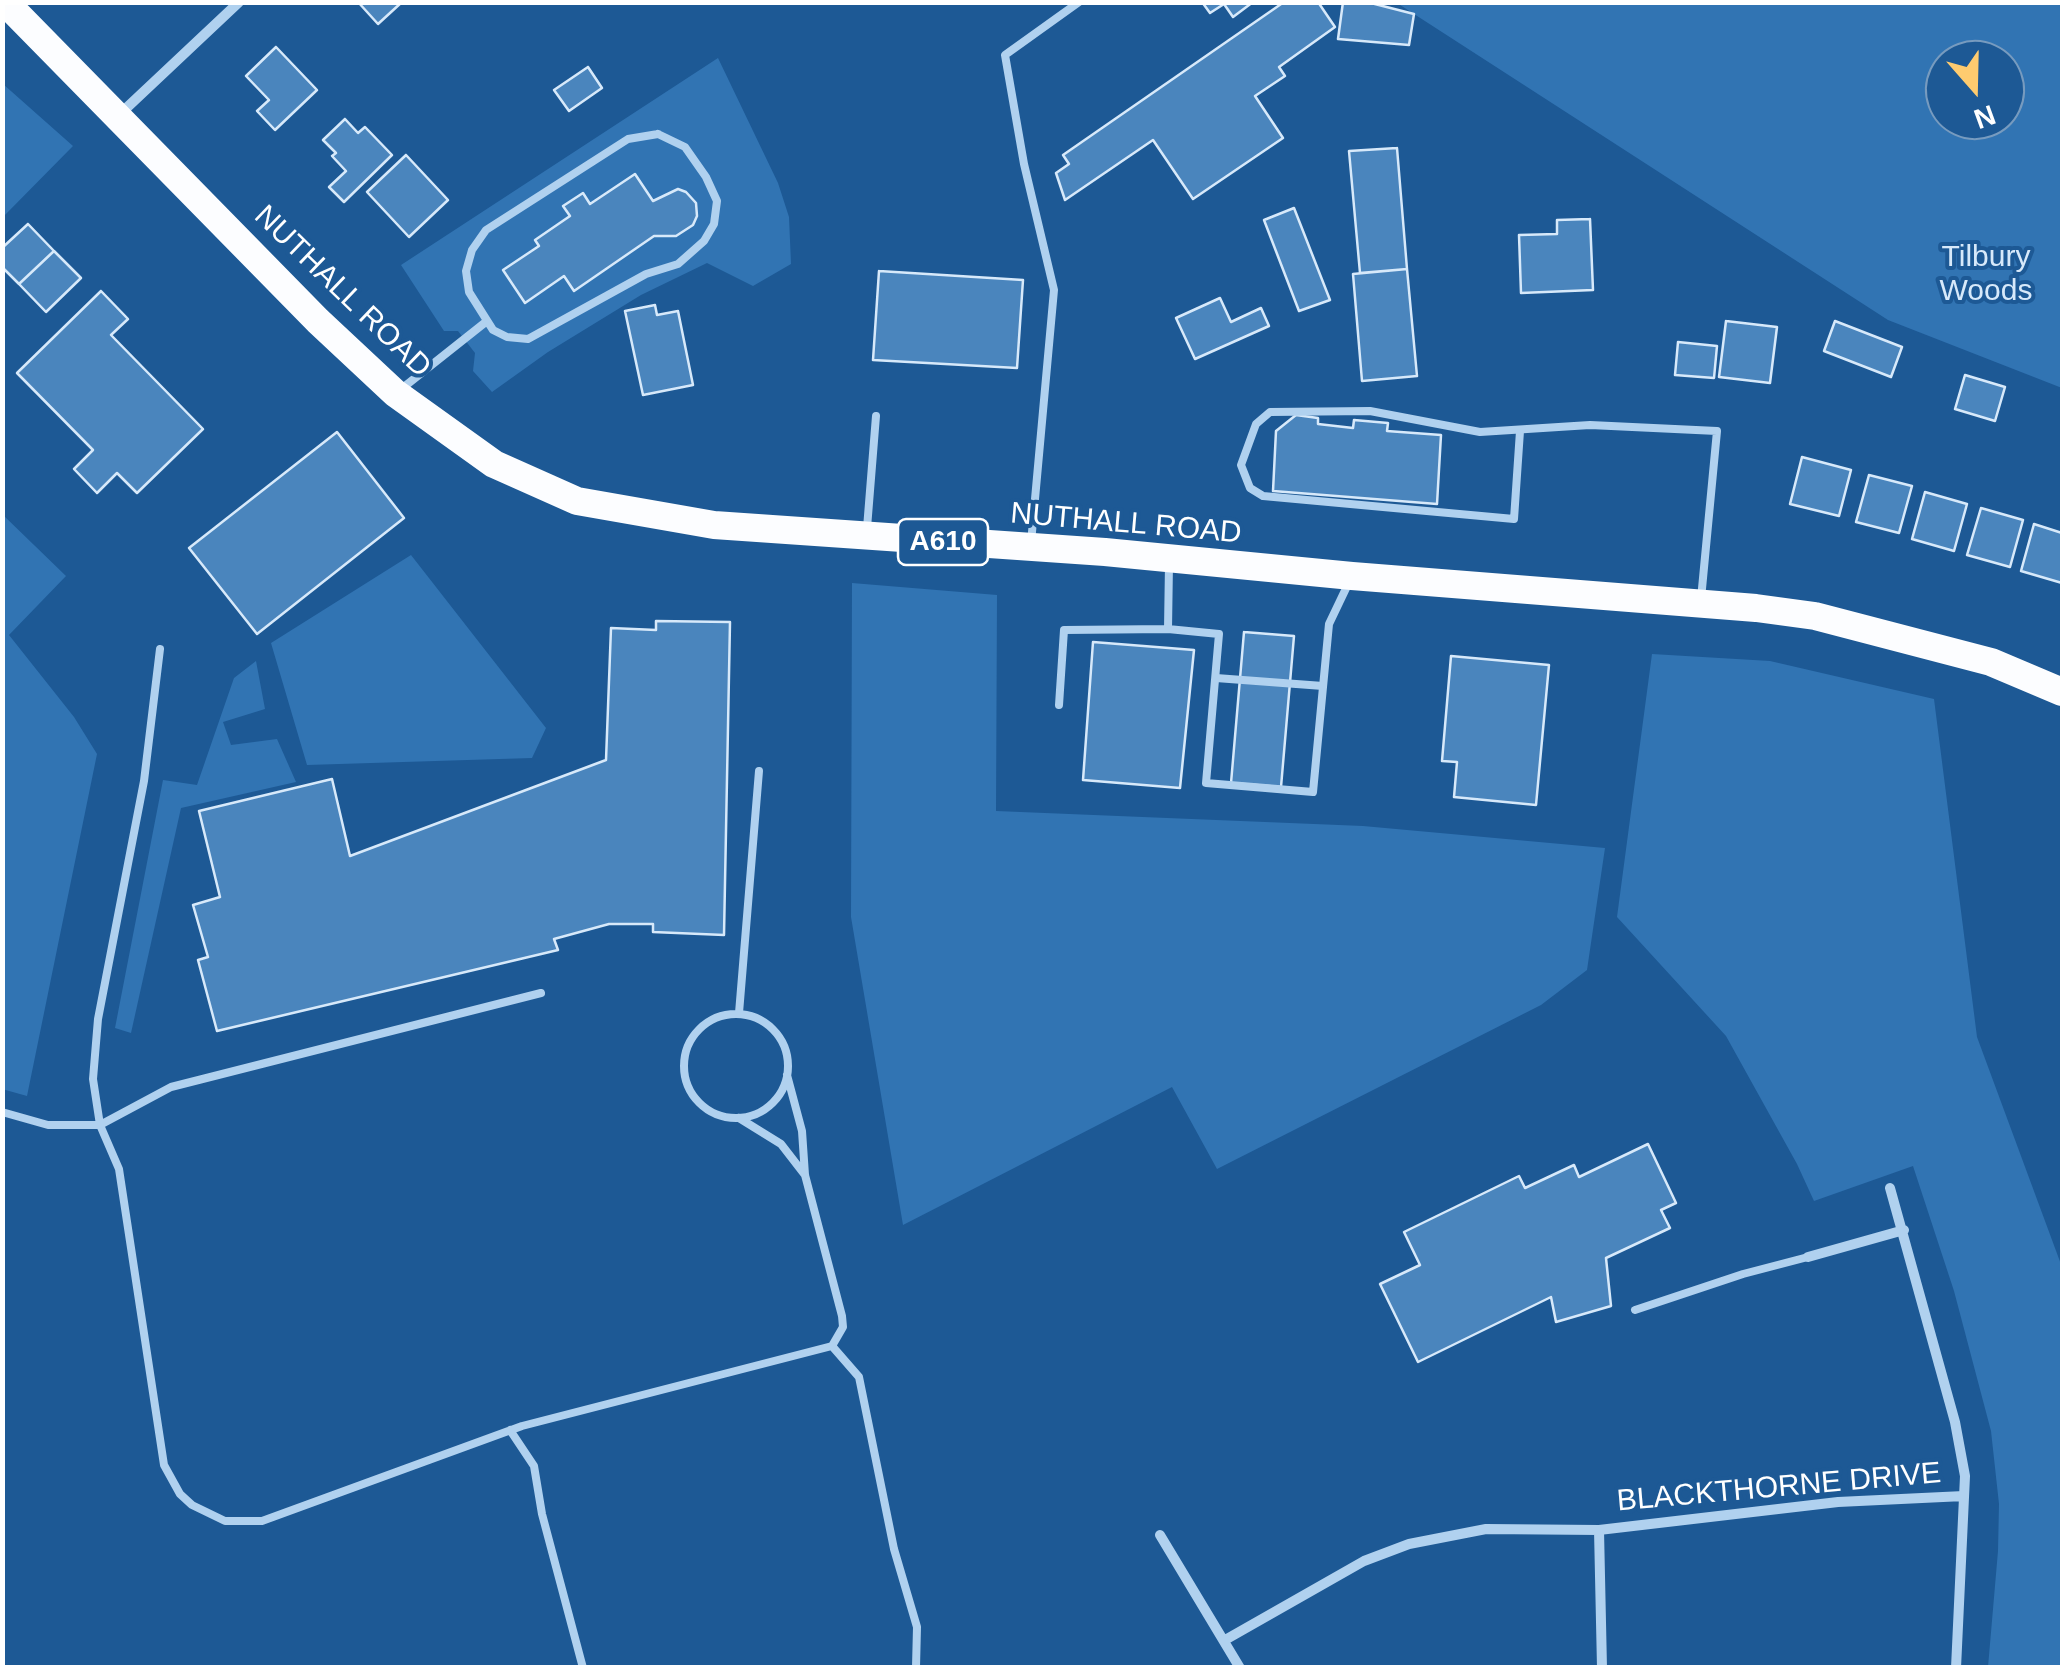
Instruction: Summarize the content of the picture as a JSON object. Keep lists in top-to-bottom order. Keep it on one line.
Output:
{"streets":{"highway":["NUTHALL ROAD","A610"],"street":["BLACKTHORNE DRIVE"]},"parks":["Tilbury Woods"],"north":"bottom"}
